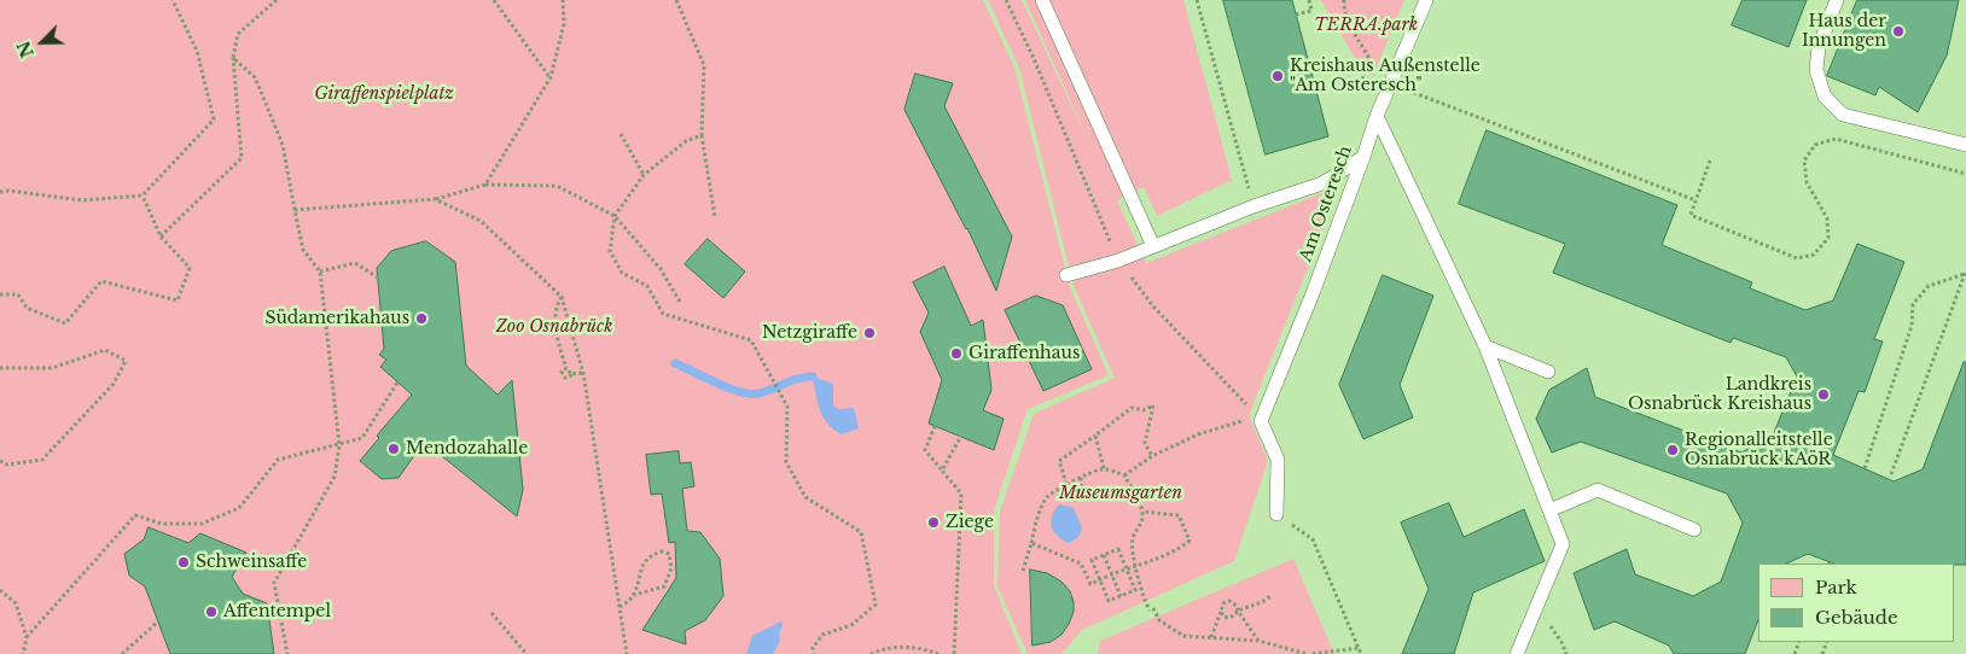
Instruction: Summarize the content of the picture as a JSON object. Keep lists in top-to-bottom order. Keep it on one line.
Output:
{"streets":{"lane":["Am Osteresch"]},"parks":["TERRA.park","Giraffenspielplatz","Zoo Osnabrück","Museumsgarten"],"places":["Haus der Innungen","Kreishaus Außenstelle \"Am Osteresch\"","Südamerikahaus","Netzgiraffe","Giraffenhaus","Landkreis Osnabrück Kreishaus","Mendozahalle","Regionalleitstelle Osnabrück kAöR","Ziege","Schweinsaffe","Affentempel"],"legend":["Park","Gebäude"],"north":"bottom left"}
